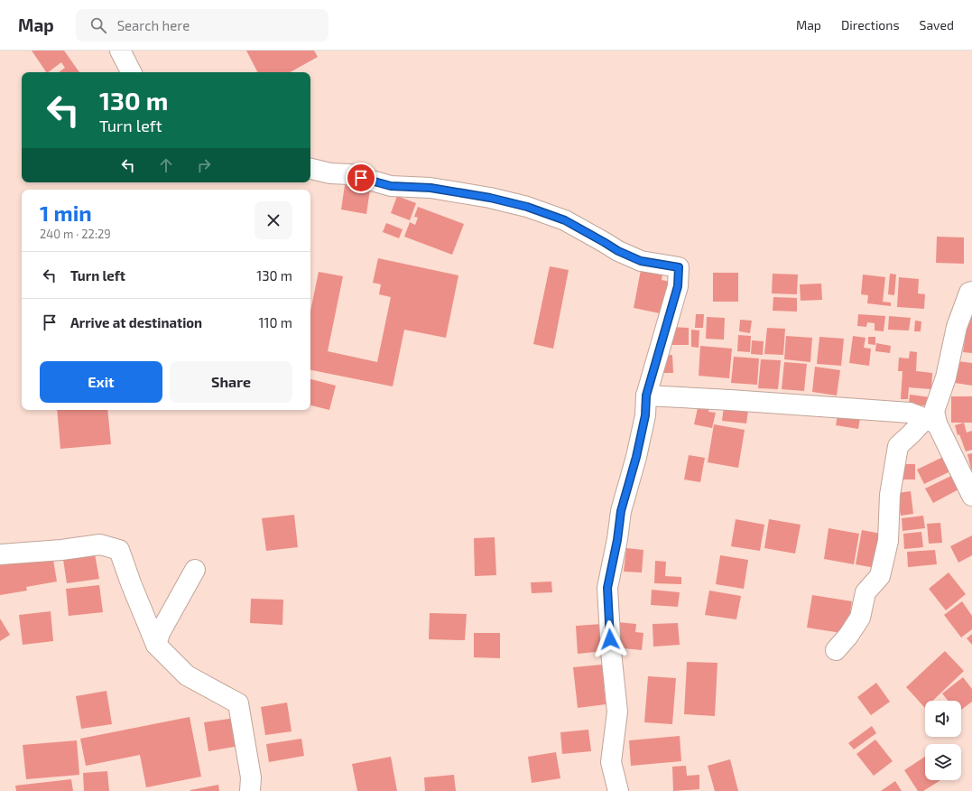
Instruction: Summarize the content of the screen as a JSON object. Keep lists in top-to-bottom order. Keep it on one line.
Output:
{"page":{"header":"Map","search":"Search here","nav":["Map","Directions","Saved"],"turn":["130 m","Turn left"],"heading":["1 min","240 m · 22:29"],"list":[{"name":"Turn left","value":"130 m"},{"name":"Arrive at destination","value":"110 m"}],"buttons":["Exit","Share"]}}
